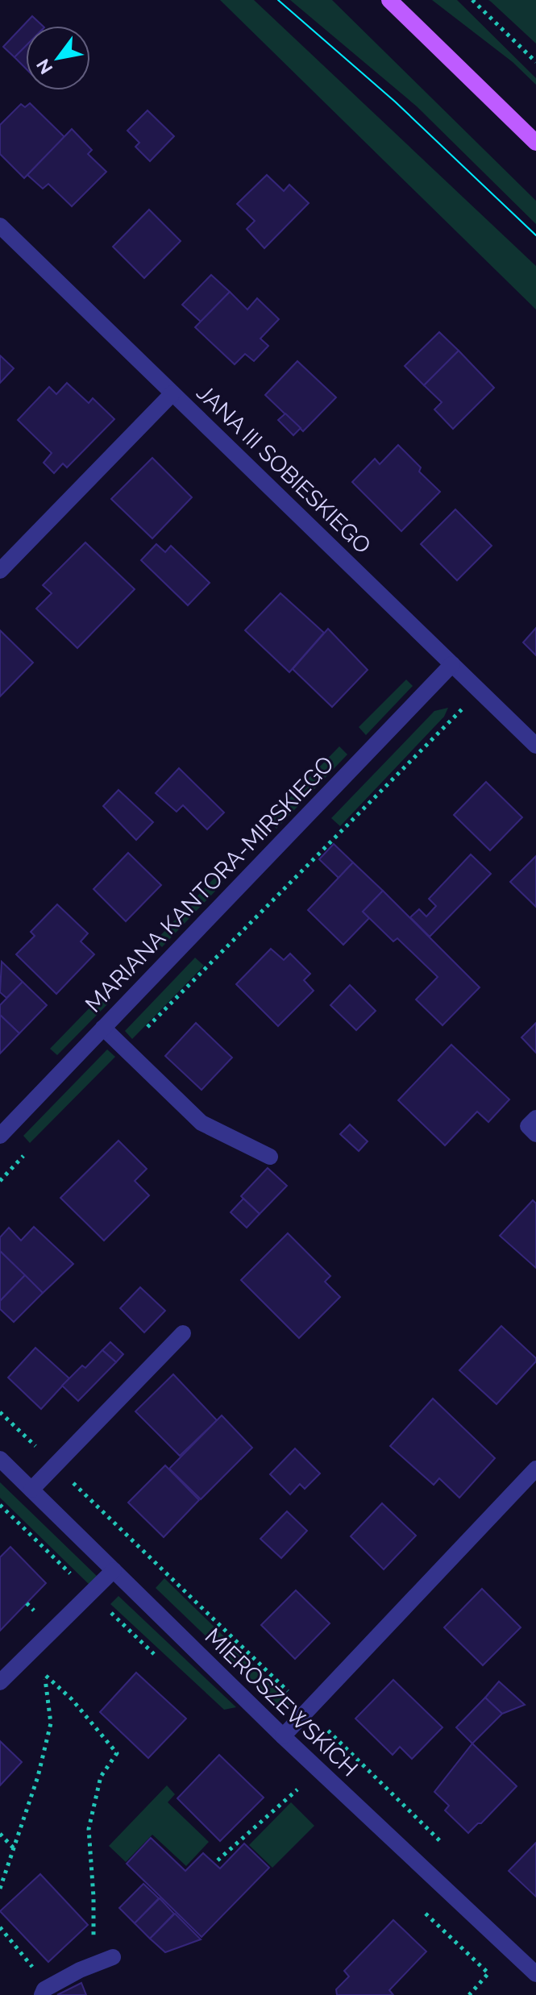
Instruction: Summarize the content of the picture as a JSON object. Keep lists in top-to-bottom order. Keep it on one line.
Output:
{"streets":{"street":["JANA III SOBIESKIEGO","MARIANA KANTORA-MIRSKIEGO","MIEROSZEWSKICH"]},"crossings":[["JANA III SOBIESKIEGO","MARIANA KANTORA-MIRSKIEGO"]],"north":"bottom left"}
